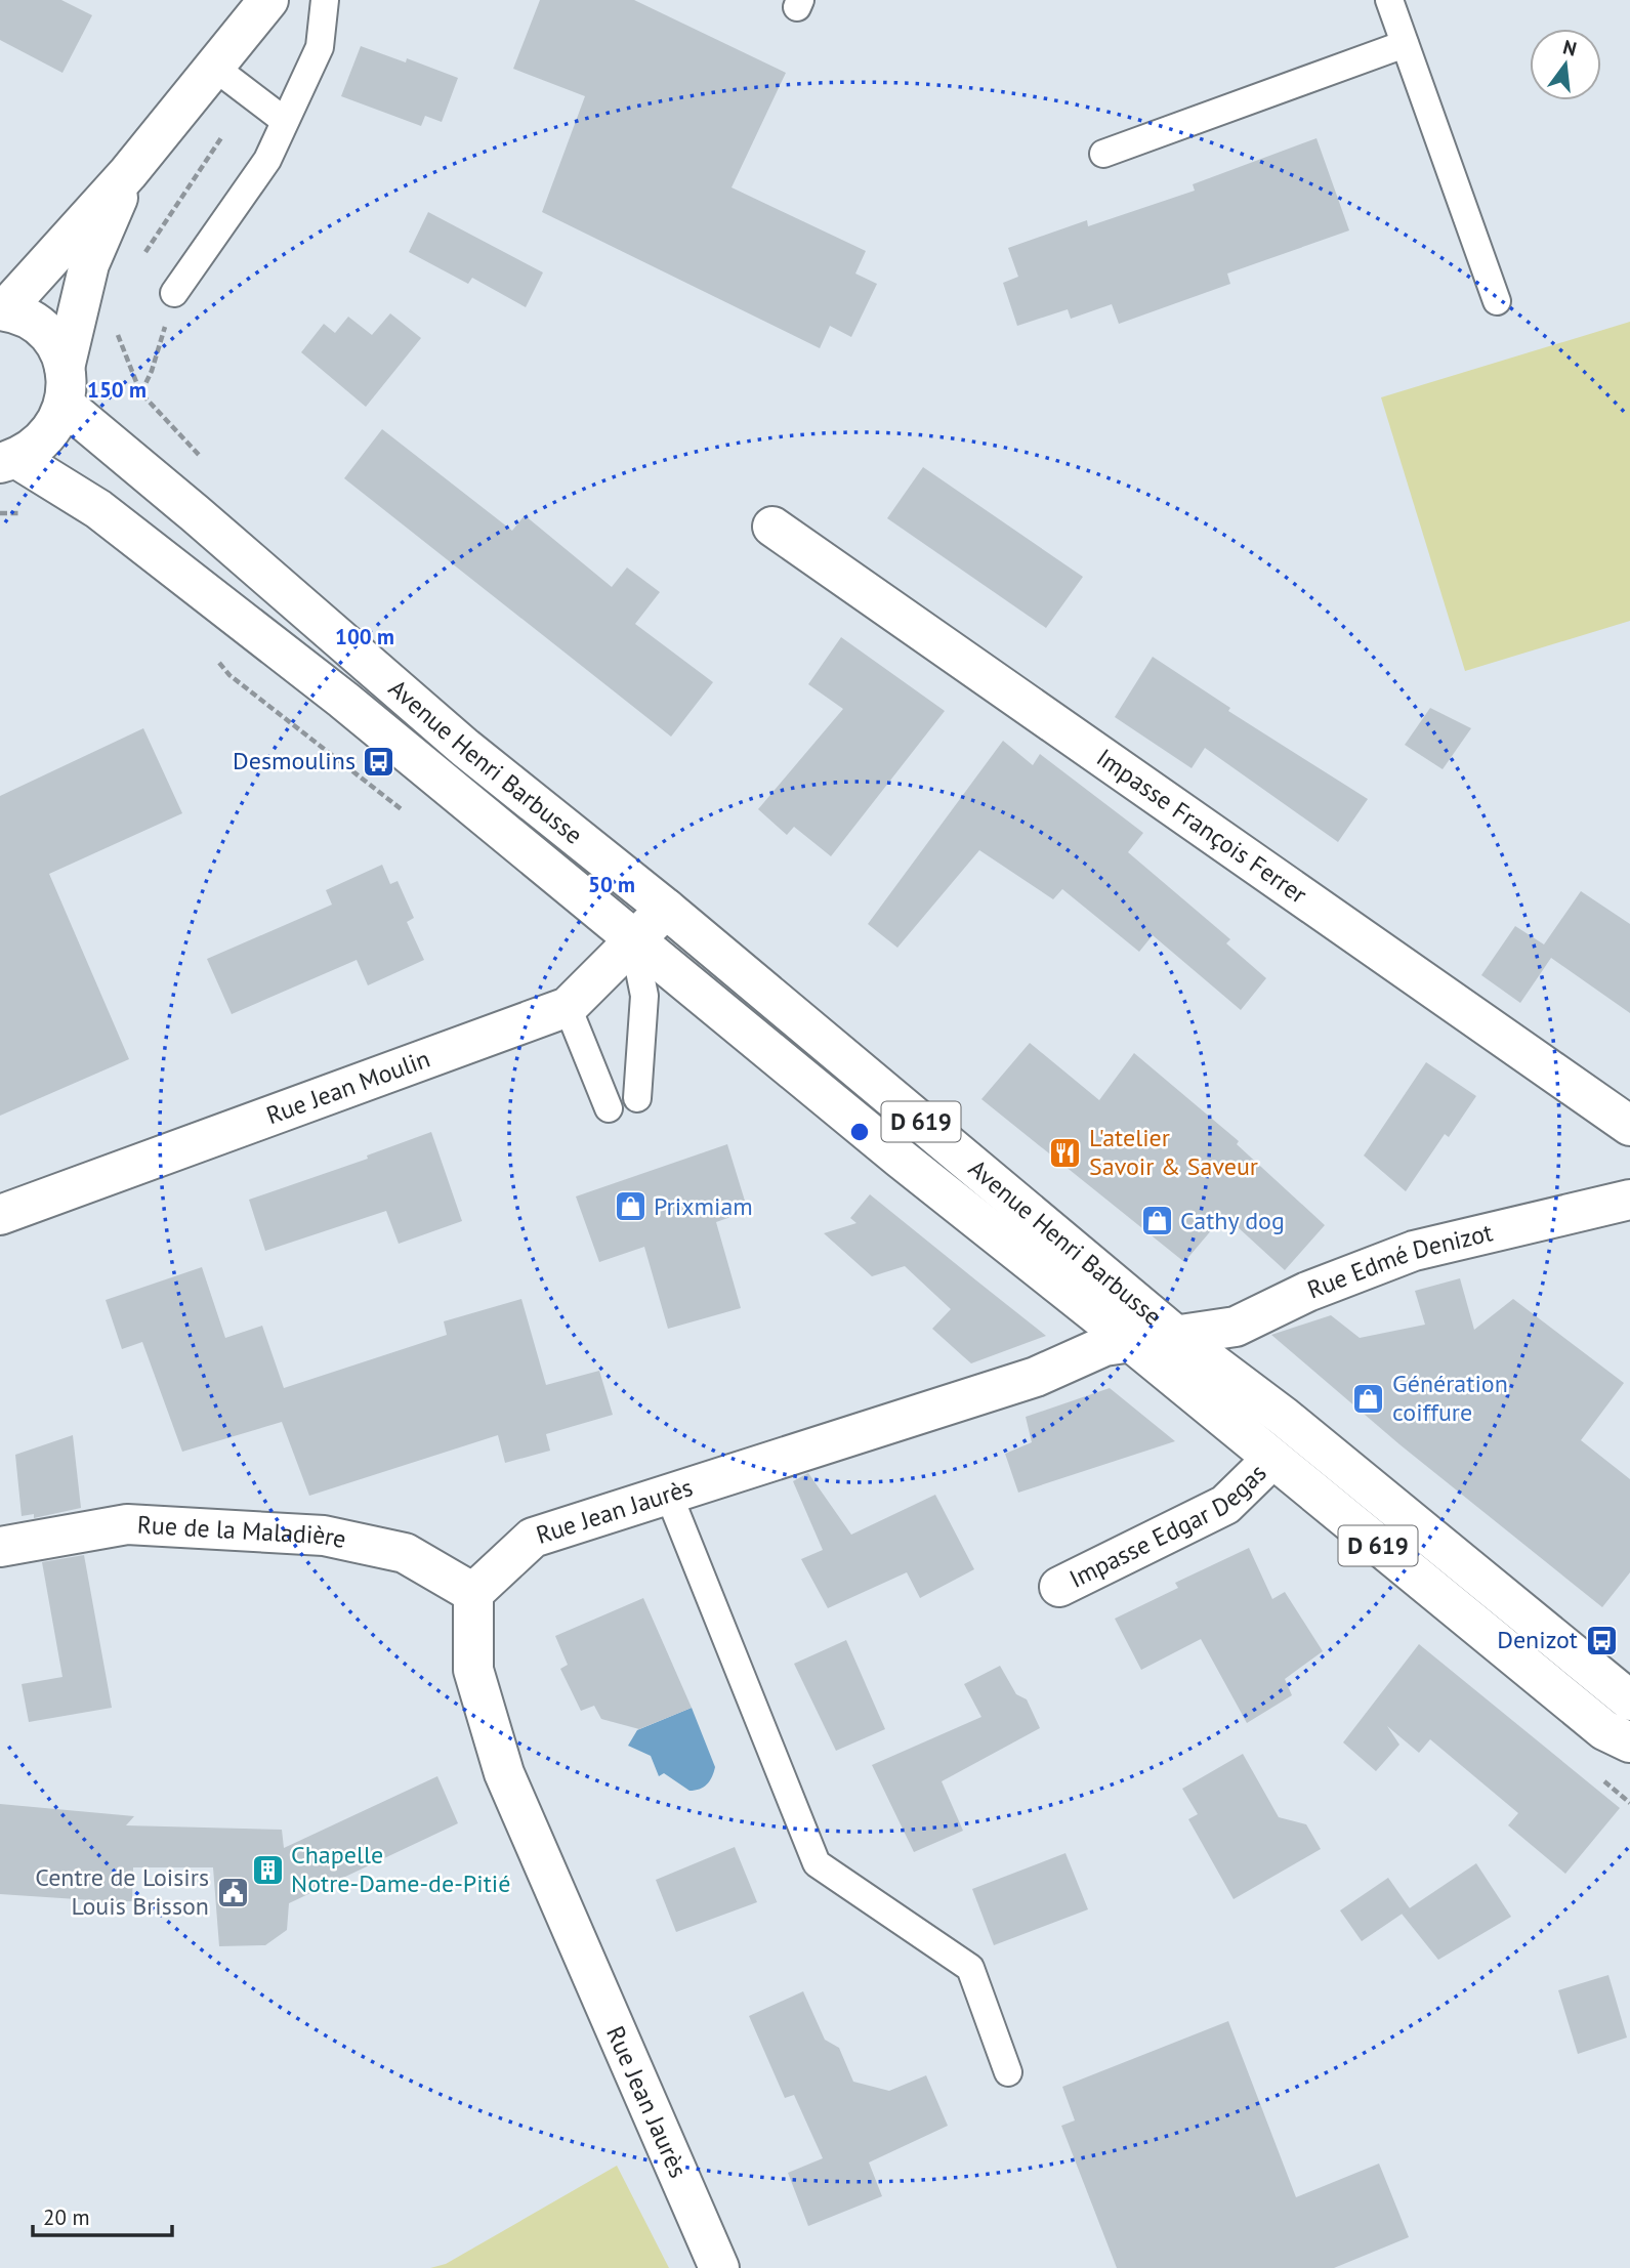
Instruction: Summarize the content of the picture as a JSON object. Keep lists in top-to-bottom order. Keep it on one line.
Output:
{"streets":{"street":["Avenue Henri Barbusse","Impasse François Ferrer","Rue Jean Moulin","D 619","Rue Edmé Denizot","Rue Jean Jaurès","Impasse Edgar Degas","Rue de la Maladière"]},"crossings":[["Avenue Henri Barbusse","Rue Jean Moulin"],["Avenue Henri Barbusse","D 619"],["Avenue Henri Barbusse","Rue Edmé Denizot"],["Avenue Henri Barbusse","Rue Jean Jaurès"],["D 619","Rue Edmé Denizot"],["D 619","Rue Jean Jaurès"],["D 619","Impasse Edgar Degas"],["Rue Edmé Denizot","Rue Jean Jaurès"],["Rue Jean Jaurès","Rue de la Maladière"]],"places":{"bus stop":["Desmoulins","Denizot"],"restaurant":["L'atelier Savoir & Saveur"],"shop":["Prixmiam","Cathy dog","Génération coiffure"],"building":["Chapelle Notre-Dame-de-Pitié"],"public building":["Centre de Loisirs Louis Brisson"]},"scale_bar":"20 m","north":"top","rings":["150 m","100 m","50 m"]}
